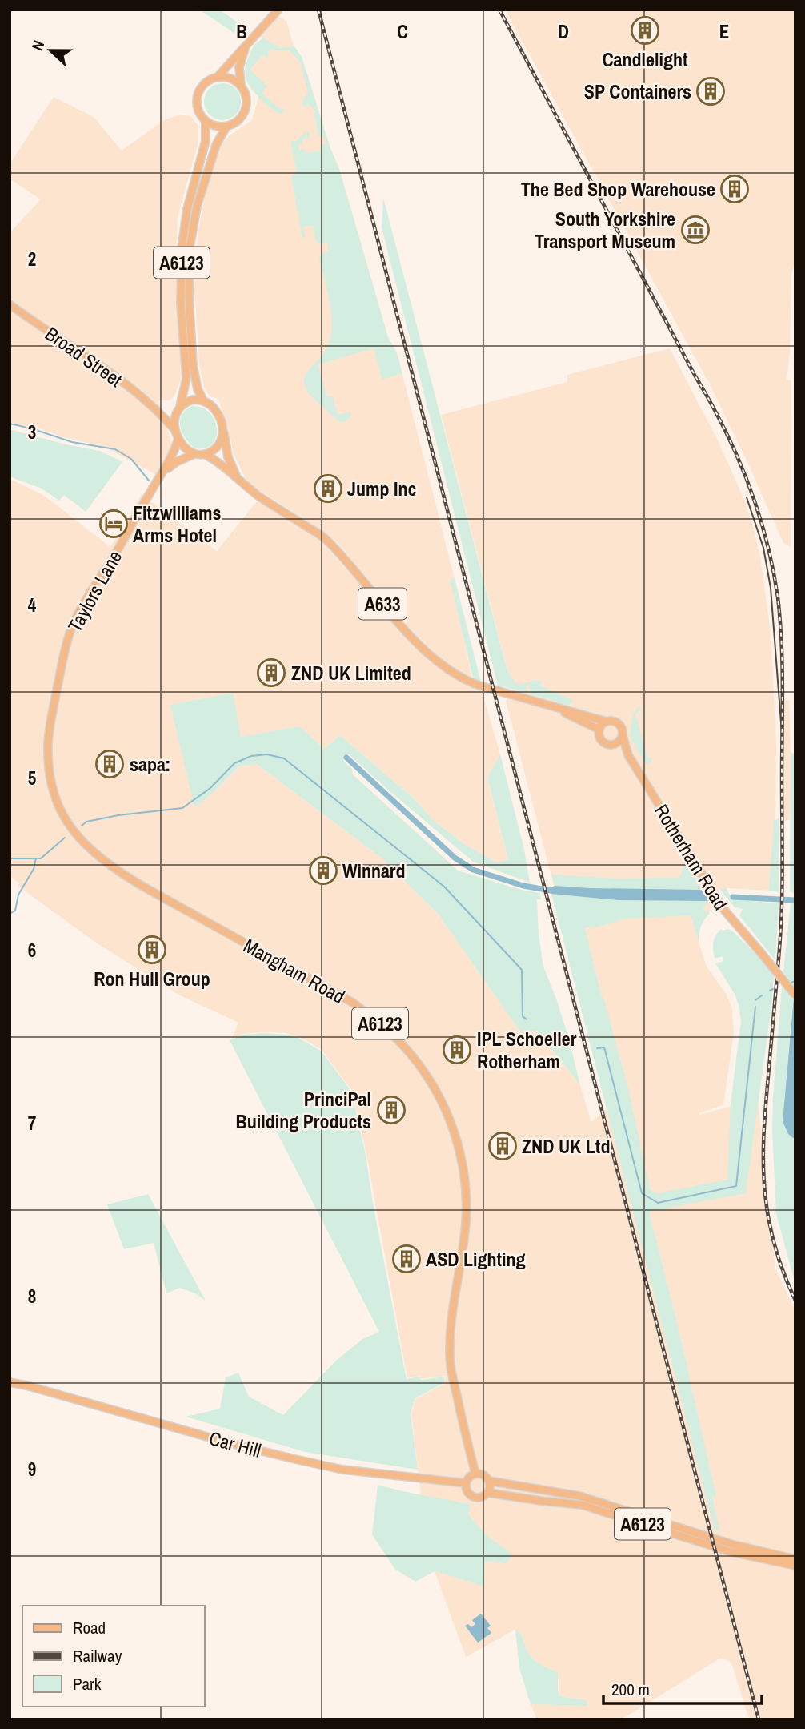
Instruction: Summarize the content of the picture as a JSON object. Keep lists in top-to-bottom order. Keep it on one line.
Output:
{"streets":{"main road":["A6123","Broad Street","Taylors Lane","A633","Rotherham Road","Mangham Road","Car Hill"]},"crossings":[["A6123","Broad Street"],["A6123","Taylors Lane"],["A6123","A633"],["A6123","Rotherham Road"],["A6123","Mangham Road"],["A6123","Car Hill"],["Broad Street","Taylors Lane"],["Broad Street","A633"],["Broad Street","Rotherham Road"],["Taylors Lane","A633"],["Taylors Lane","Rotherham Road"],["Taylors Lane","Mangham Road"],["A633","Rotherham Road"],["Mangham Road","Car Hill"]],"places":{"building":["Candlelight","SP Containers","The Bed Shop Warehouse","Jump Inc","ZND UK Limited","sapa:","Winnard","Ron Hull Group","IPL Schoeller Rotherham","PrinciPal Building Products","ZND UK Ltd","ASD Lighting"],"museum":["South Yorkshire Transport Museum"],"hotel":["Fitzwilliams Arms Hotel"]},"legend":["Road","Railway","Park"],"scale_bar":"200 m","north":"left","grid":{"columns":["B","C","D","E"],"rows":["2","3","4","5","6","7","8","9"]}}
